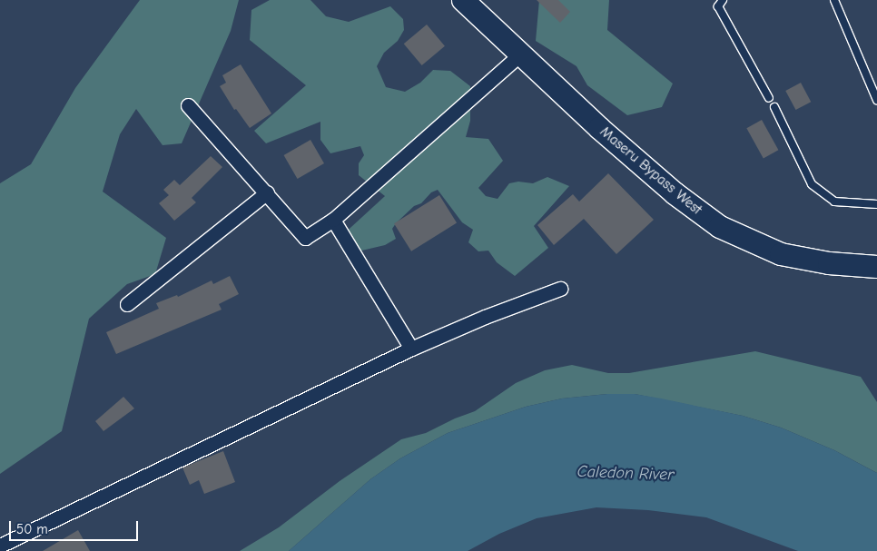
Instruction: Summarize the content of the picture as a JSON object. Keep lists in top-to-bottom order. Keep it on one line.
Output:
{"streets":{"main road":["Maseru Bypass West"]},"water":["Caledon River"],"scale_bar":"50 m"}
